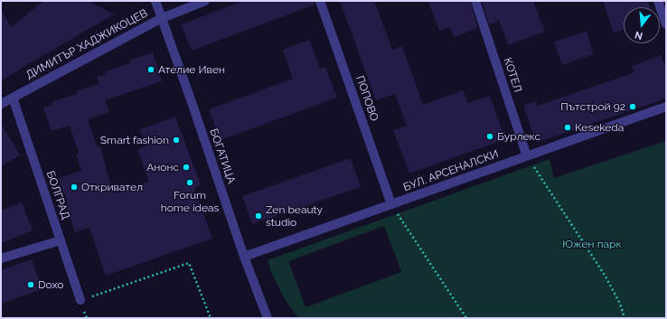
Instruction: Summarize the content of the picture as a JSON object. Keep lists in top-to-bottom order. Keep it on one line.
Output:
{"streets":{"street":["ДИМИТЪР ХАДЖИКОЦЕВ","КОТЕЛ","ПОПОВО","БОГАТИЦА","БУЛ. АРСЕНАЛСКИ","БОЛГРАД"]},"crossings":[["ДИМИТЪР ХАДЖИКОЦЕВ","БОГАТИЦА"],["ДИМИТЪР ХАДЖИКОЦЕВ","БОЛГРАД"],["КОТЕЛ","БУЛ. АРСЕНАЛСКИ"],["ПОПОВО","БУЛ. АРСЕНАЛСКИ"],["БОГАТИЦА","БУЛ. АРСЕНАЛСКИ"]],"parks":["Южен парк"],"places":["Ателие Ивен","Пътстрой 92","Kesekeda","Бурлекс","Smart fashion","Анонс","Forum home ideas","Откривател","Zen beauty studio","Doxo"],"north":"bottom"}
